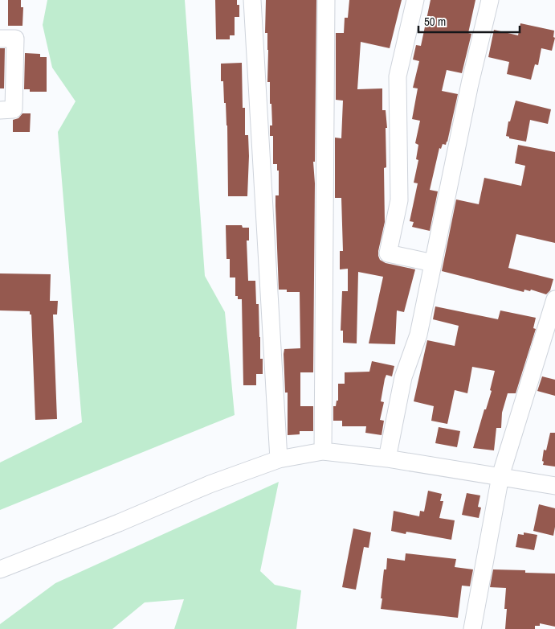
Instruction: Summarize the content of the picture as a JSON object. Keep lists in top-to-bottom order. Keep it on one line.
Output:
{"scale_bar":"50 m"}
